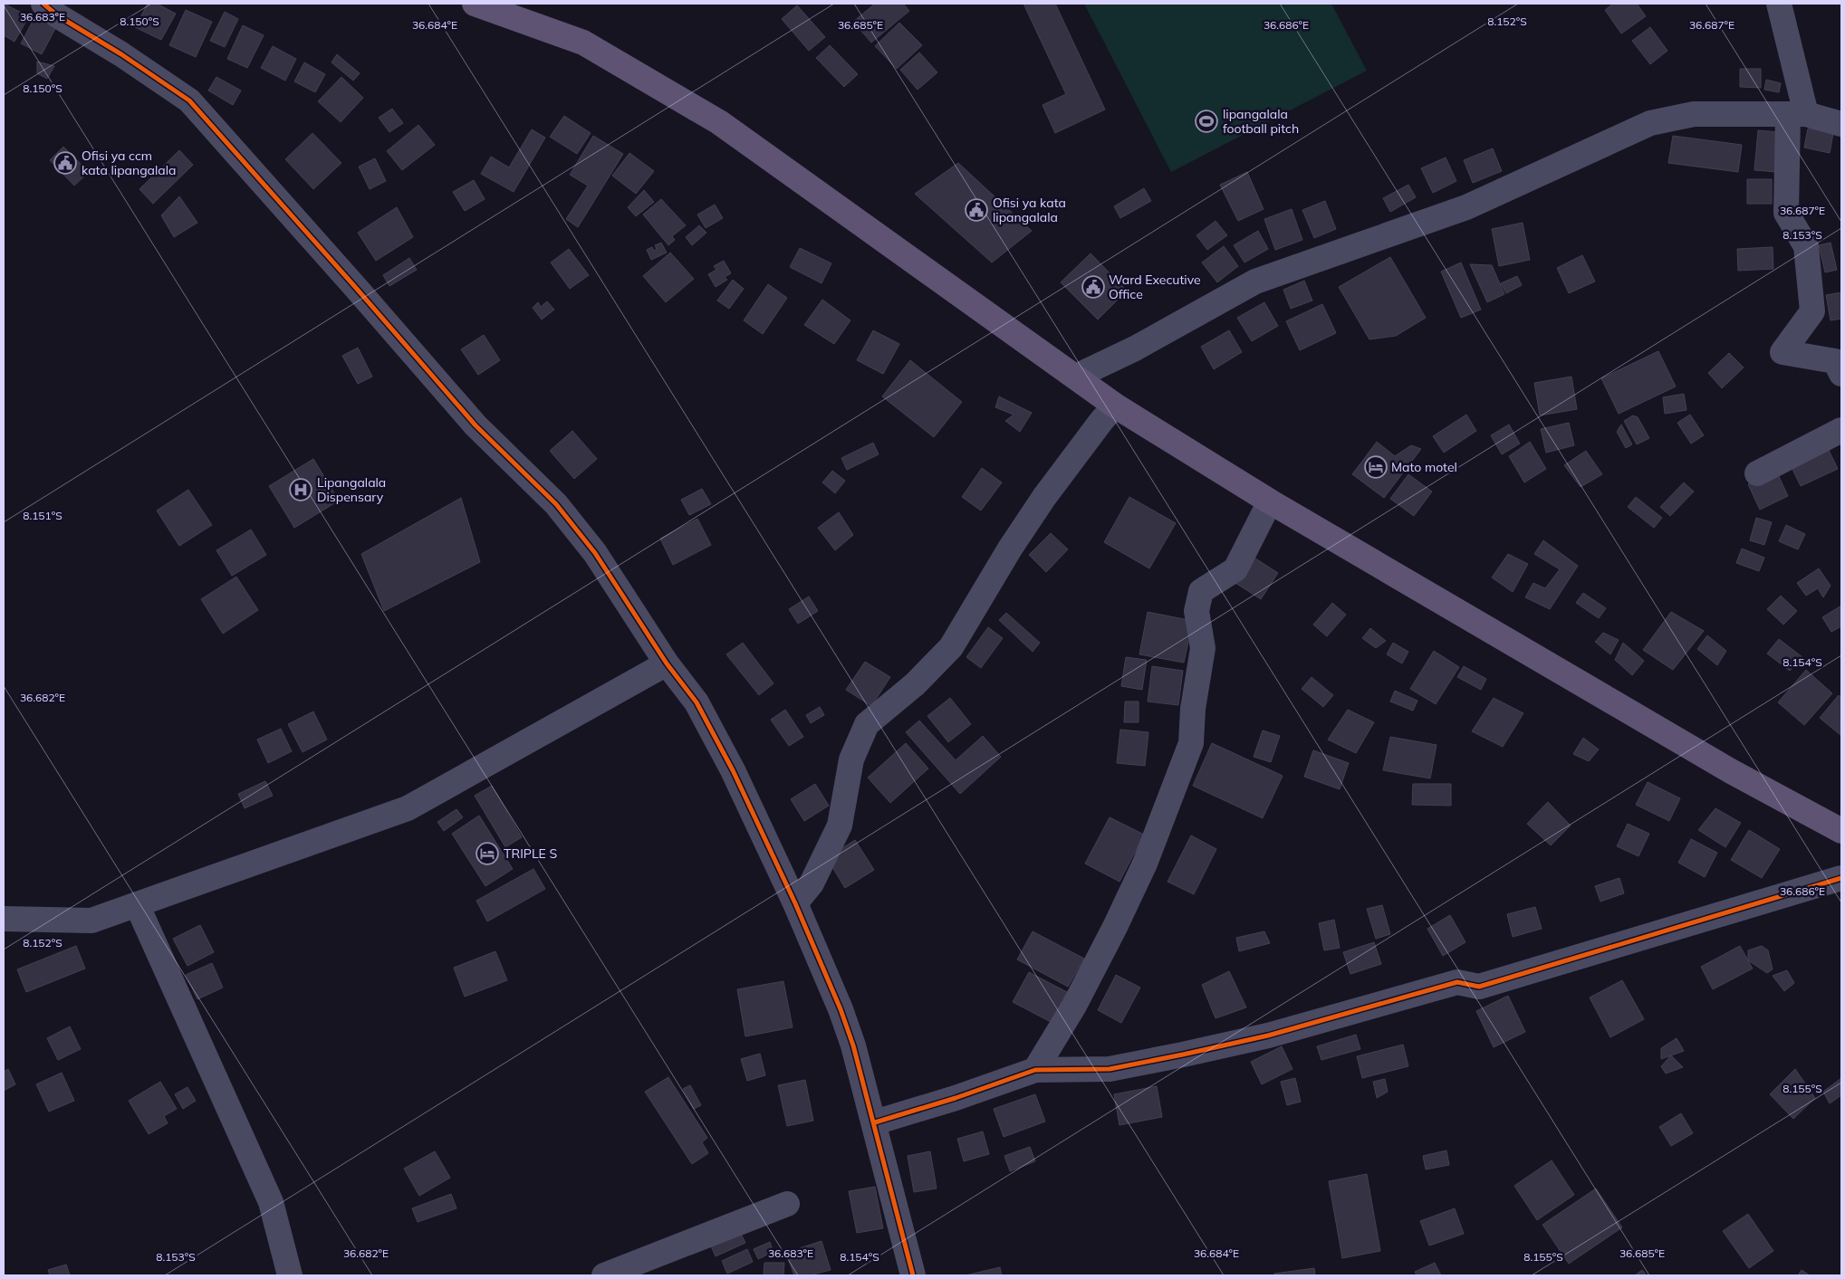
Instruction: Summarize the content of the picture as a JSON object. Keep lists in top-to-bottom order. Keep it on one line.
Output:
{"places":{"sports":["lipangalala football pitch"],"public building":["Ofisi ya ccm kata lipangalala","Ofisi ya kata lipangalala","Ward Executive Office"],"hotel":["Mato motel","TRIPLE S"],"hospital":["Lipangalala Dispensary"]},"coordinates":["36.683°E","8.150°S","8.152°S","36.684°E","36.685°E","36.686°E","36.687°E","8.153°S","8.151°S","8.154°S","36.682°E","8.155°S"]}
